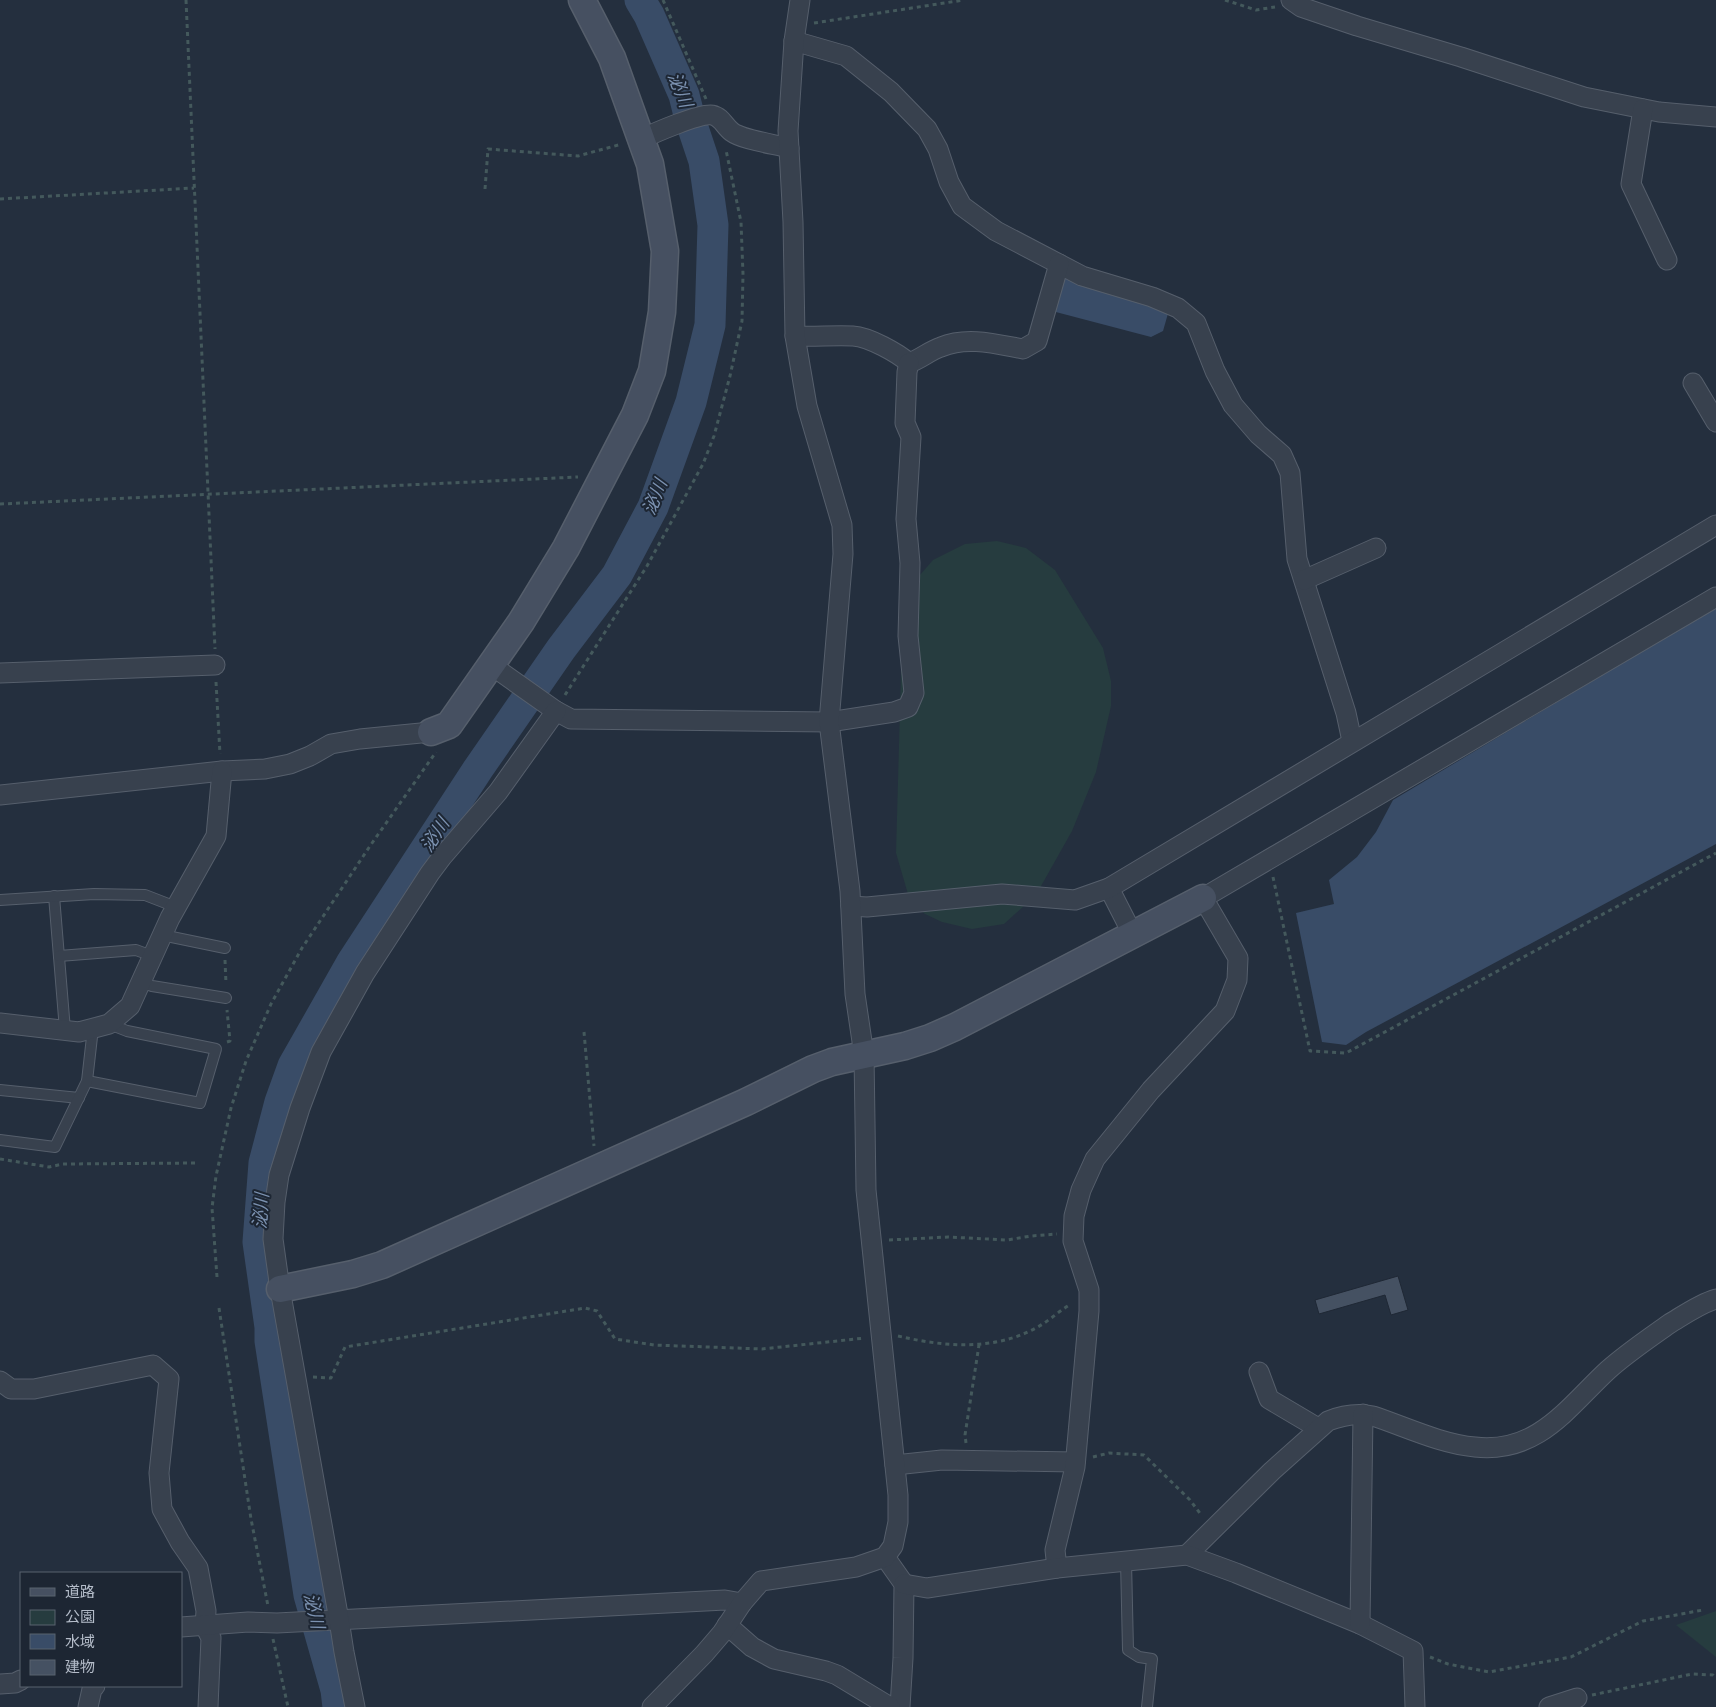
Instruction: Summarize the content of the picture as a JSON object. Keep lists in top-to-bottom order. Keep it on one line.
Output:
{"water":["泌川"],"legend":["道路","公園","水域","建物"]}
